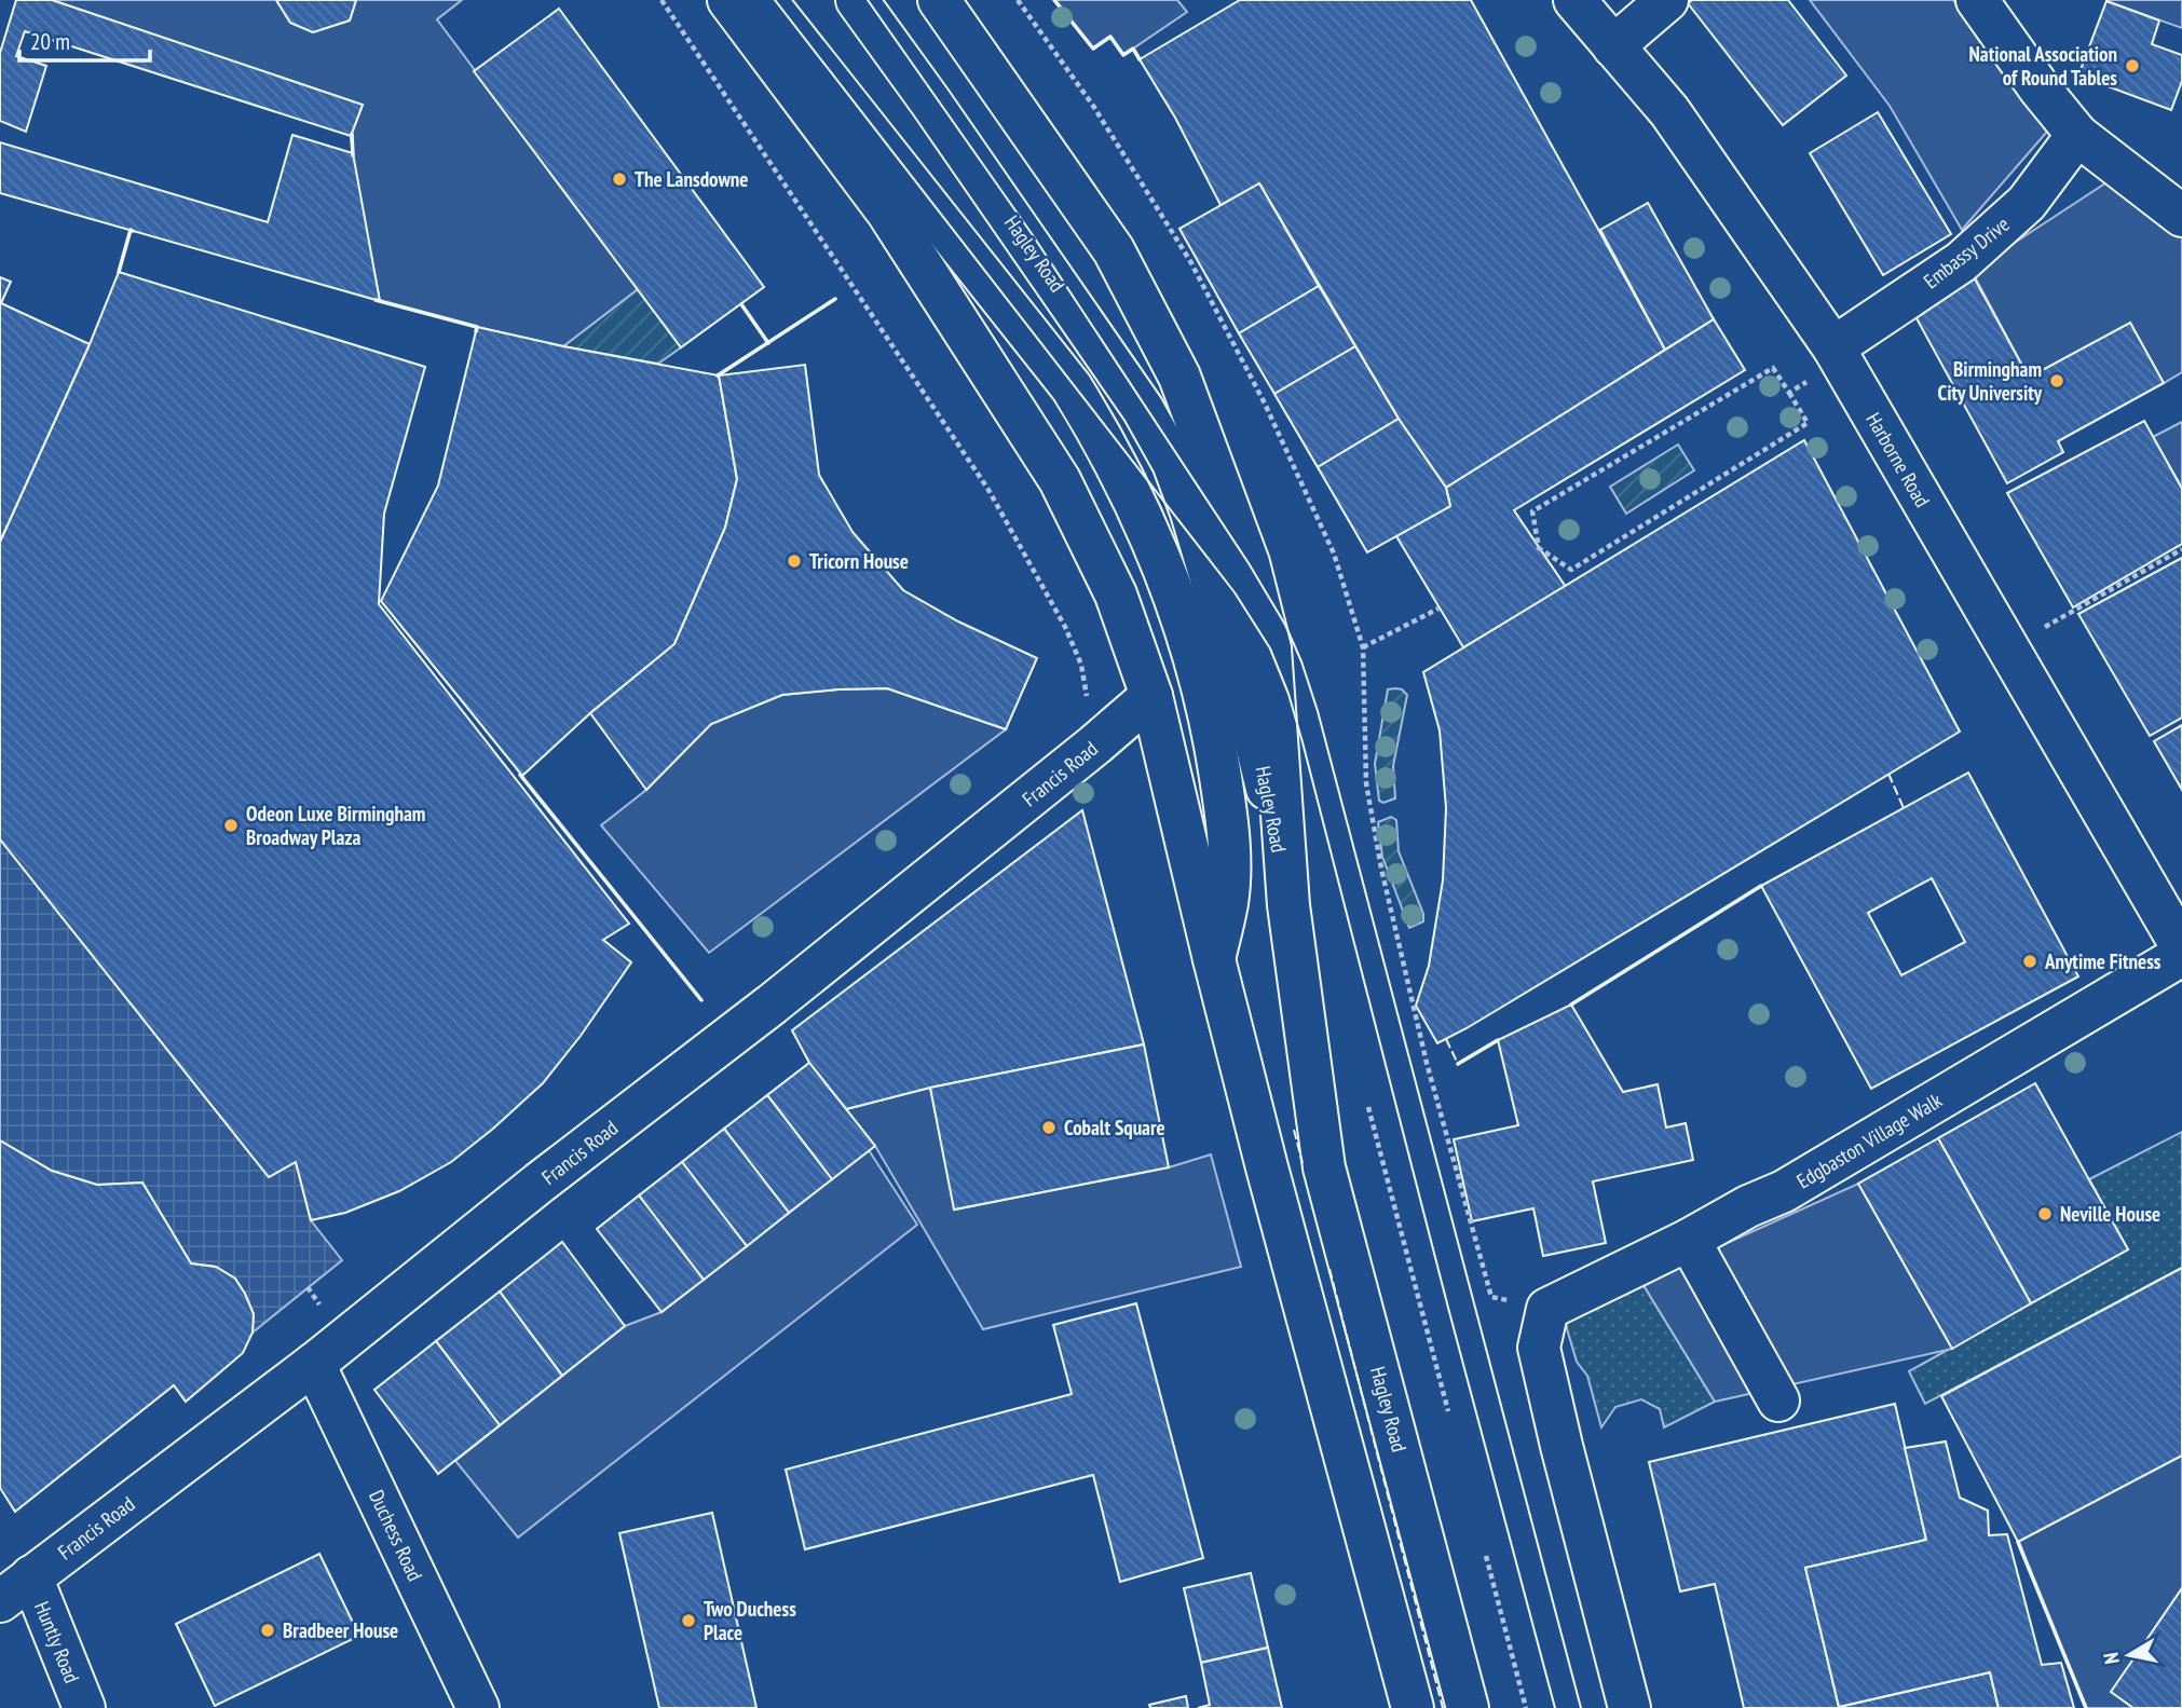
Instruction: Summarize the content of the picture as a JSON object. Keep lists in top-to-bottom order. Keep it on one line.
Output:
{"streets":{"main road":["Embassy Drive","Hagley Road","Harborne Road","Francis Road","Edgbaston Village Walk","Duchess Road","Huntly Road"]},"crossings":[["Embassy Drive","Harborne Road"],["Francis Road","Duchess Road"],["Francis Road","Huntly Road"]],"places":["National Association of Round Tables","The Lansdowne","Birmingham City University","Tricorn House","Odeon Luxe Birmingham Broadway Plaza","Anytime Fitness","Cobalt Square","Neville House","Two Duchess Place","Bradbeer House"],"scale_bar":"20 m","north":"left"}
